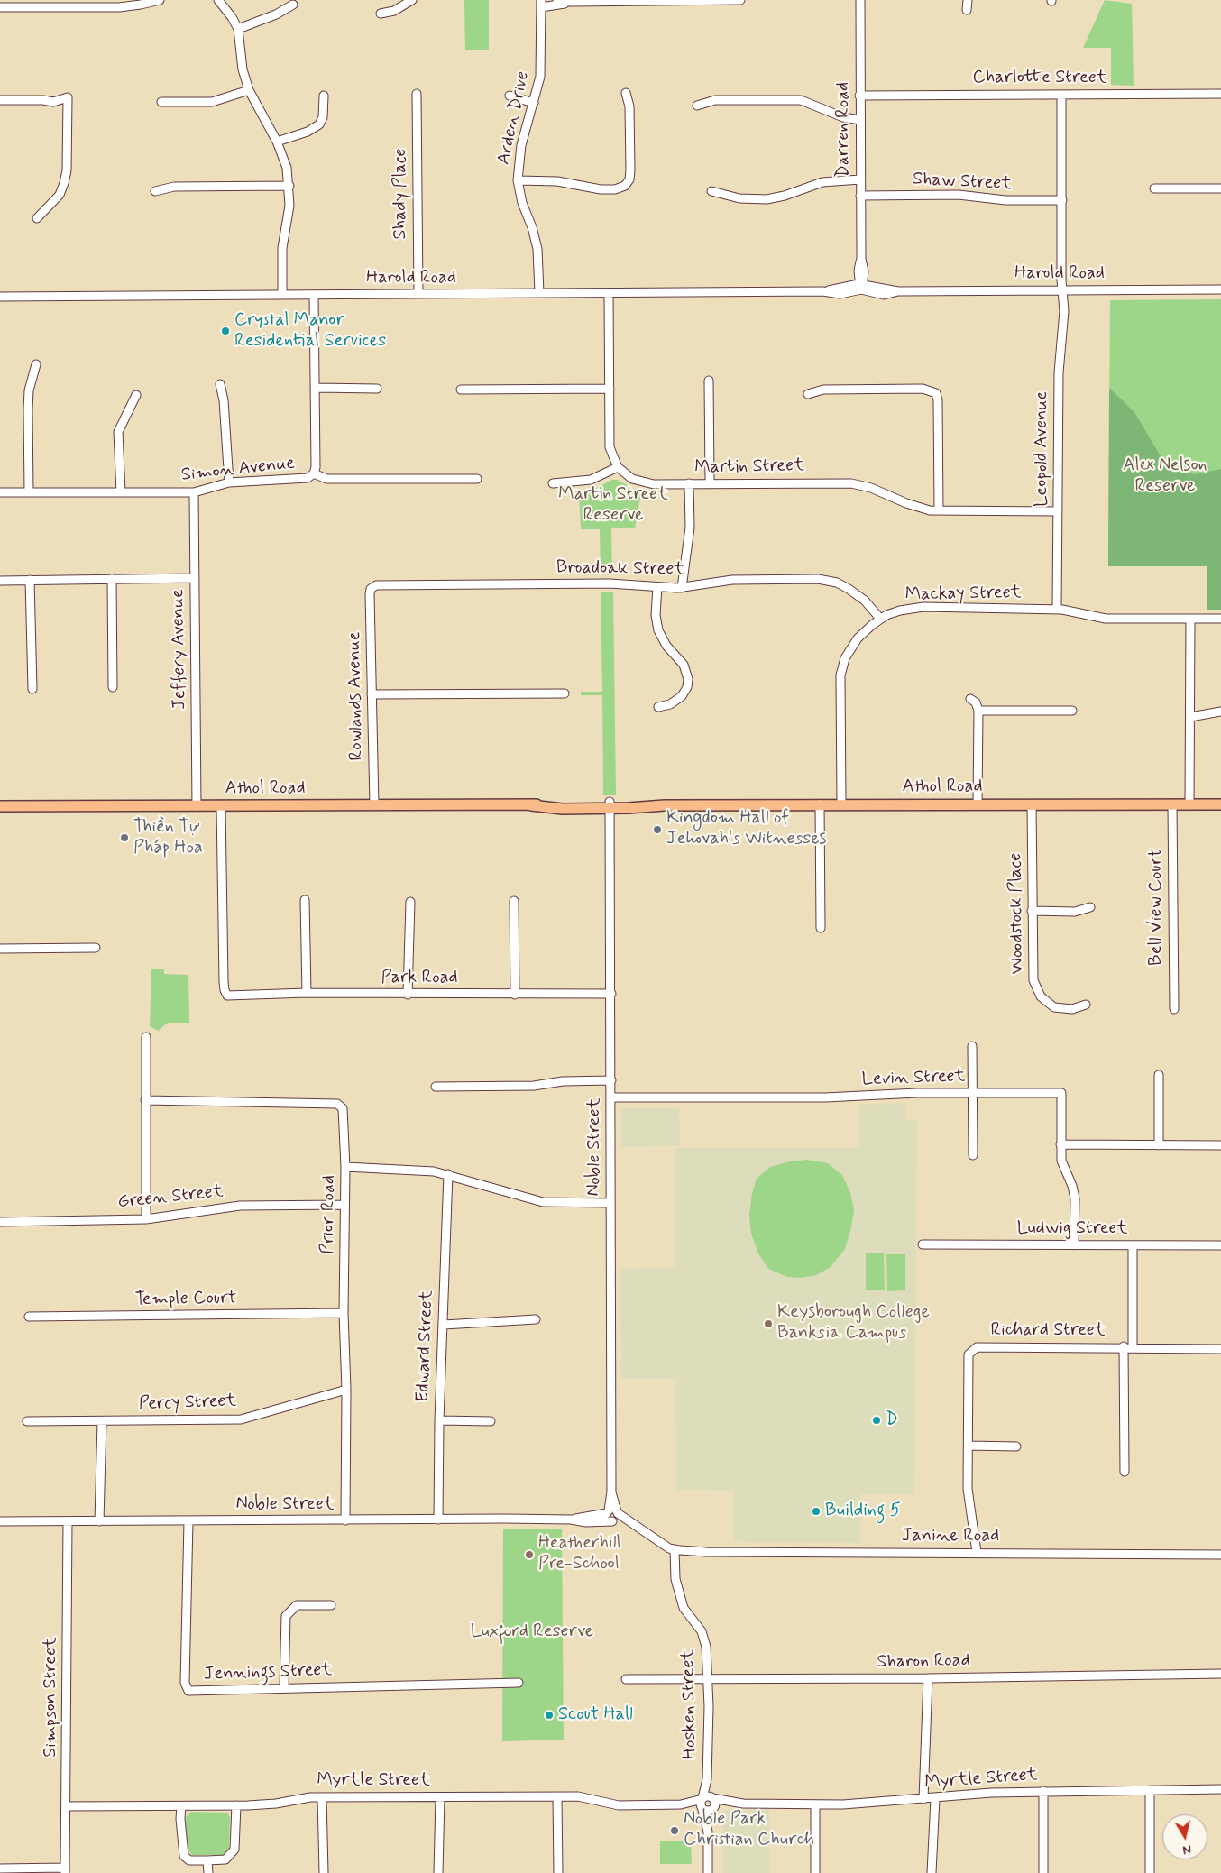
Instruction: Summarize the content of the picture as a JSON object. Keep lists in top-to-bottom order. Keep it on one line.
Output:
{"streets":{"main road":["Athol Road"],"street":["Charlotte Street","Arden Drive","Darren Road","Shaw Street","Shady Place","Harold Road","Leopold Avenue","Martin Street","Simon Avenue","Broadoak Street","Mackay Street","Jeffery Avenue","Rowlands Avenue","Bell View Court","Woodstock Place","Park Road","Levin Street","Noble Street","Green Street","Prior Road","Ludwig Street","Temple Court","Richard Street","Edward Street","Percy Street","Janine Road","Sharon Road","Jennings Street","Simpson Street","Hosken Street","Myrtle Street"]},"crossings":[["Charlotte Street","Darren Road"],["Charlotte Street","Leopold Avenue"],["Arden Drive","Harold Road"],["Darren Road","Shaw Street"],["Darren Road","Harold Road"],["Shaw Street","Leopold Avenue"],["Shady Place","Harold Road"],["Harold Road","Leopold Avenue"],["Leopold Avenue","Martin Street"],["Leopold Avenue","Mackay Street"],["Simon Avenue","Jeffery Avenue"],["Broadoak Street","Mackay Street"],["Broadoak Street","Rowlands Avenue"],["Mackay Street","Athol Road"],["Jeffery Avenue","Athol Road"],["Rowlands Avenue","Athol Road"],["Athol Road","Bell View Court"],["Athol Road","Woodstock Place"],["Athol Road","Park Road"],["Athol Road","Noble Street"],["Park Road","Noble Street"],["Levin Street","Noble Street"],["Levin Street","Ludwig Street"],["Noble Street","Prior Road"],["Noble Street","Edward Street"],["Noble Street","Jennings Street"],["Noble Street","Simpson Street"],["Green Street","Prior Road"],["Prior Road","Temple Court"],["Prior Road","Percy Street"],["Richard Street","Janine Road"],["Janine Road","Hosken Street"],["Sharon Road","Hosken Street"],["Simpson Street","Myrtle Street"],["Hosken Street","Myrtle Street"]],"parks":["Alex Nelson Reserve","Martin Street Reserve","Luxford Reserve"],"places":["Crystal Manor Residential Services","Kingdom Hall of Jehovah's Witnesses","Thiền Tự Pháp Hoa","Keysborough College Banksia Campus","D","Building 5","Heatherhill Pre-School","Scout Hall","Noble Park Christian Church"],"north":"bottom"}
